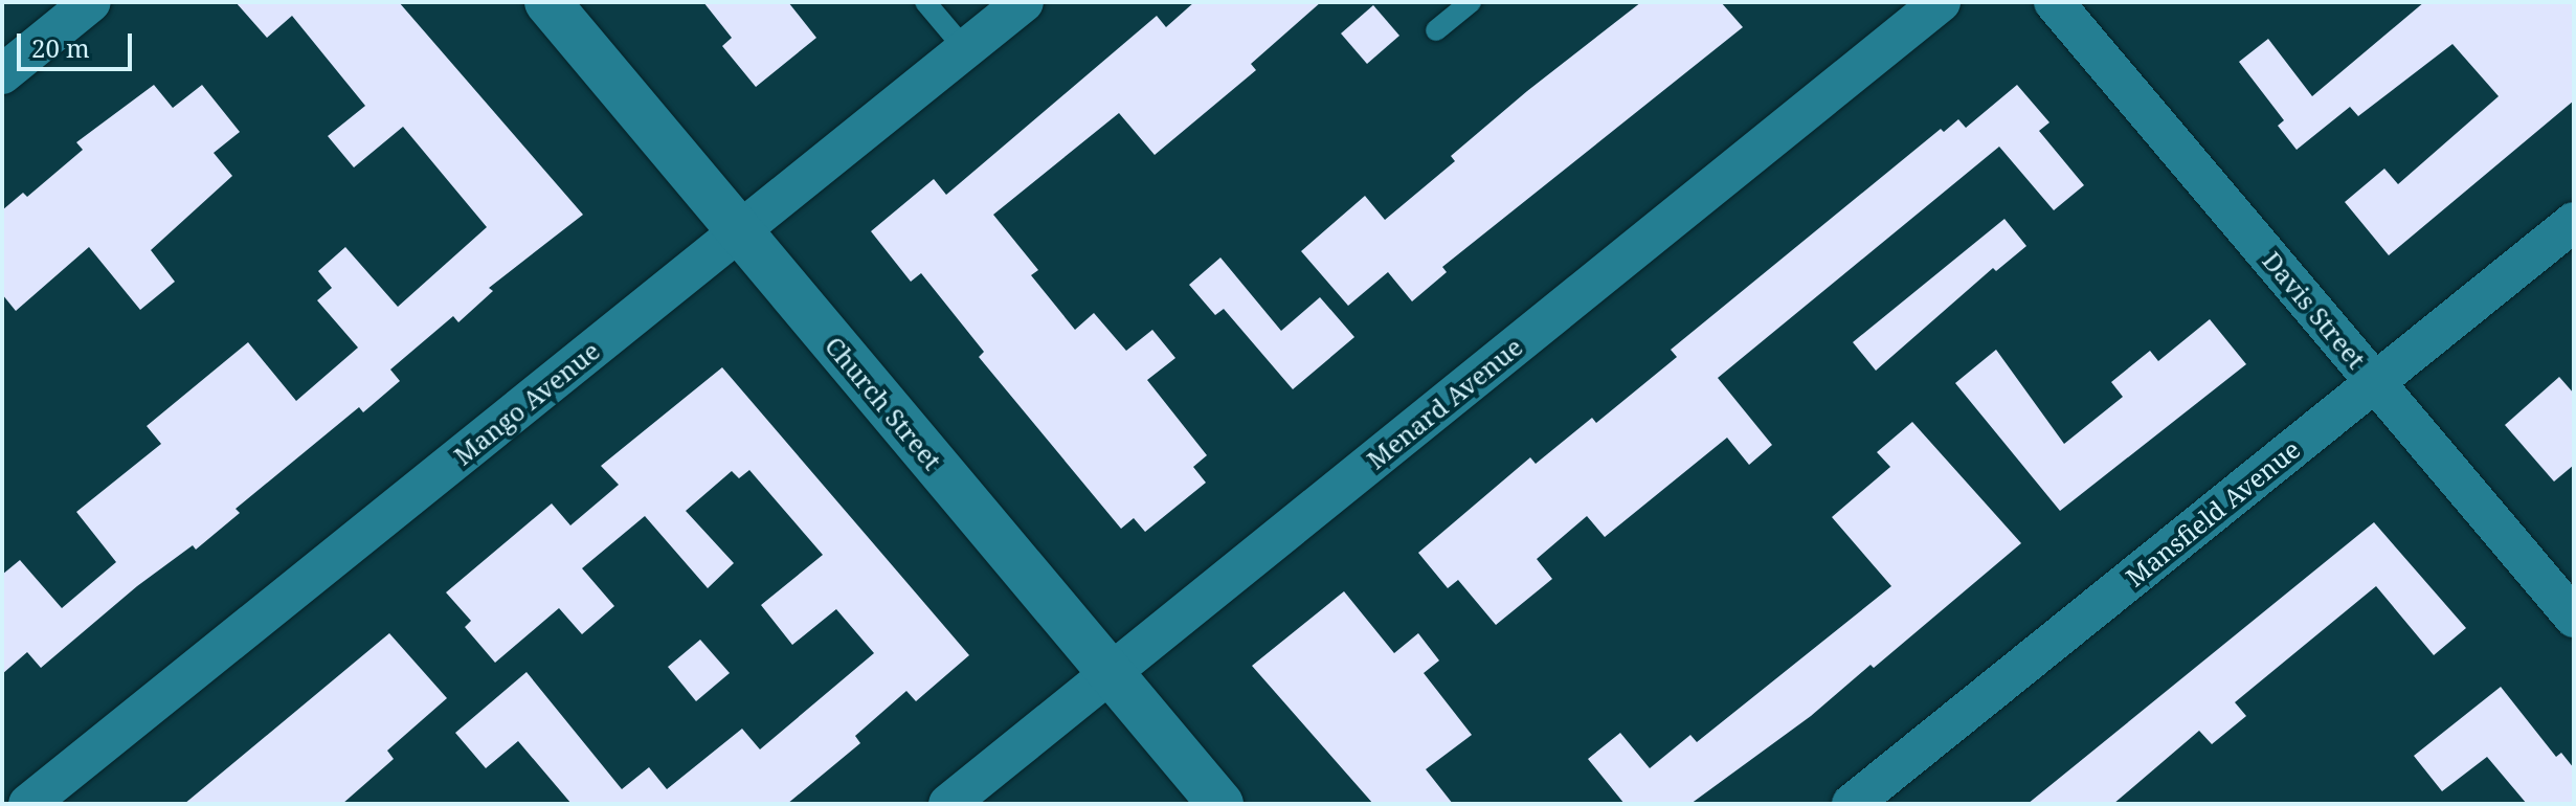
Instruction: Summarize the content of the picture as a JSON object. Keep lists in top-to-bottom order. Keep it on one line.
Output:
{"streets":{"street":["Davis Street","Mango Avenue","Church Street","Menard Avenue","Mansfield Avenue"]},"crossings":[["Davis Street","Mansfield Avenue"],["Mango Avenue","Church Street"],["Church Street","Menard Avenue"]],"scale_bar":"20 m"}
